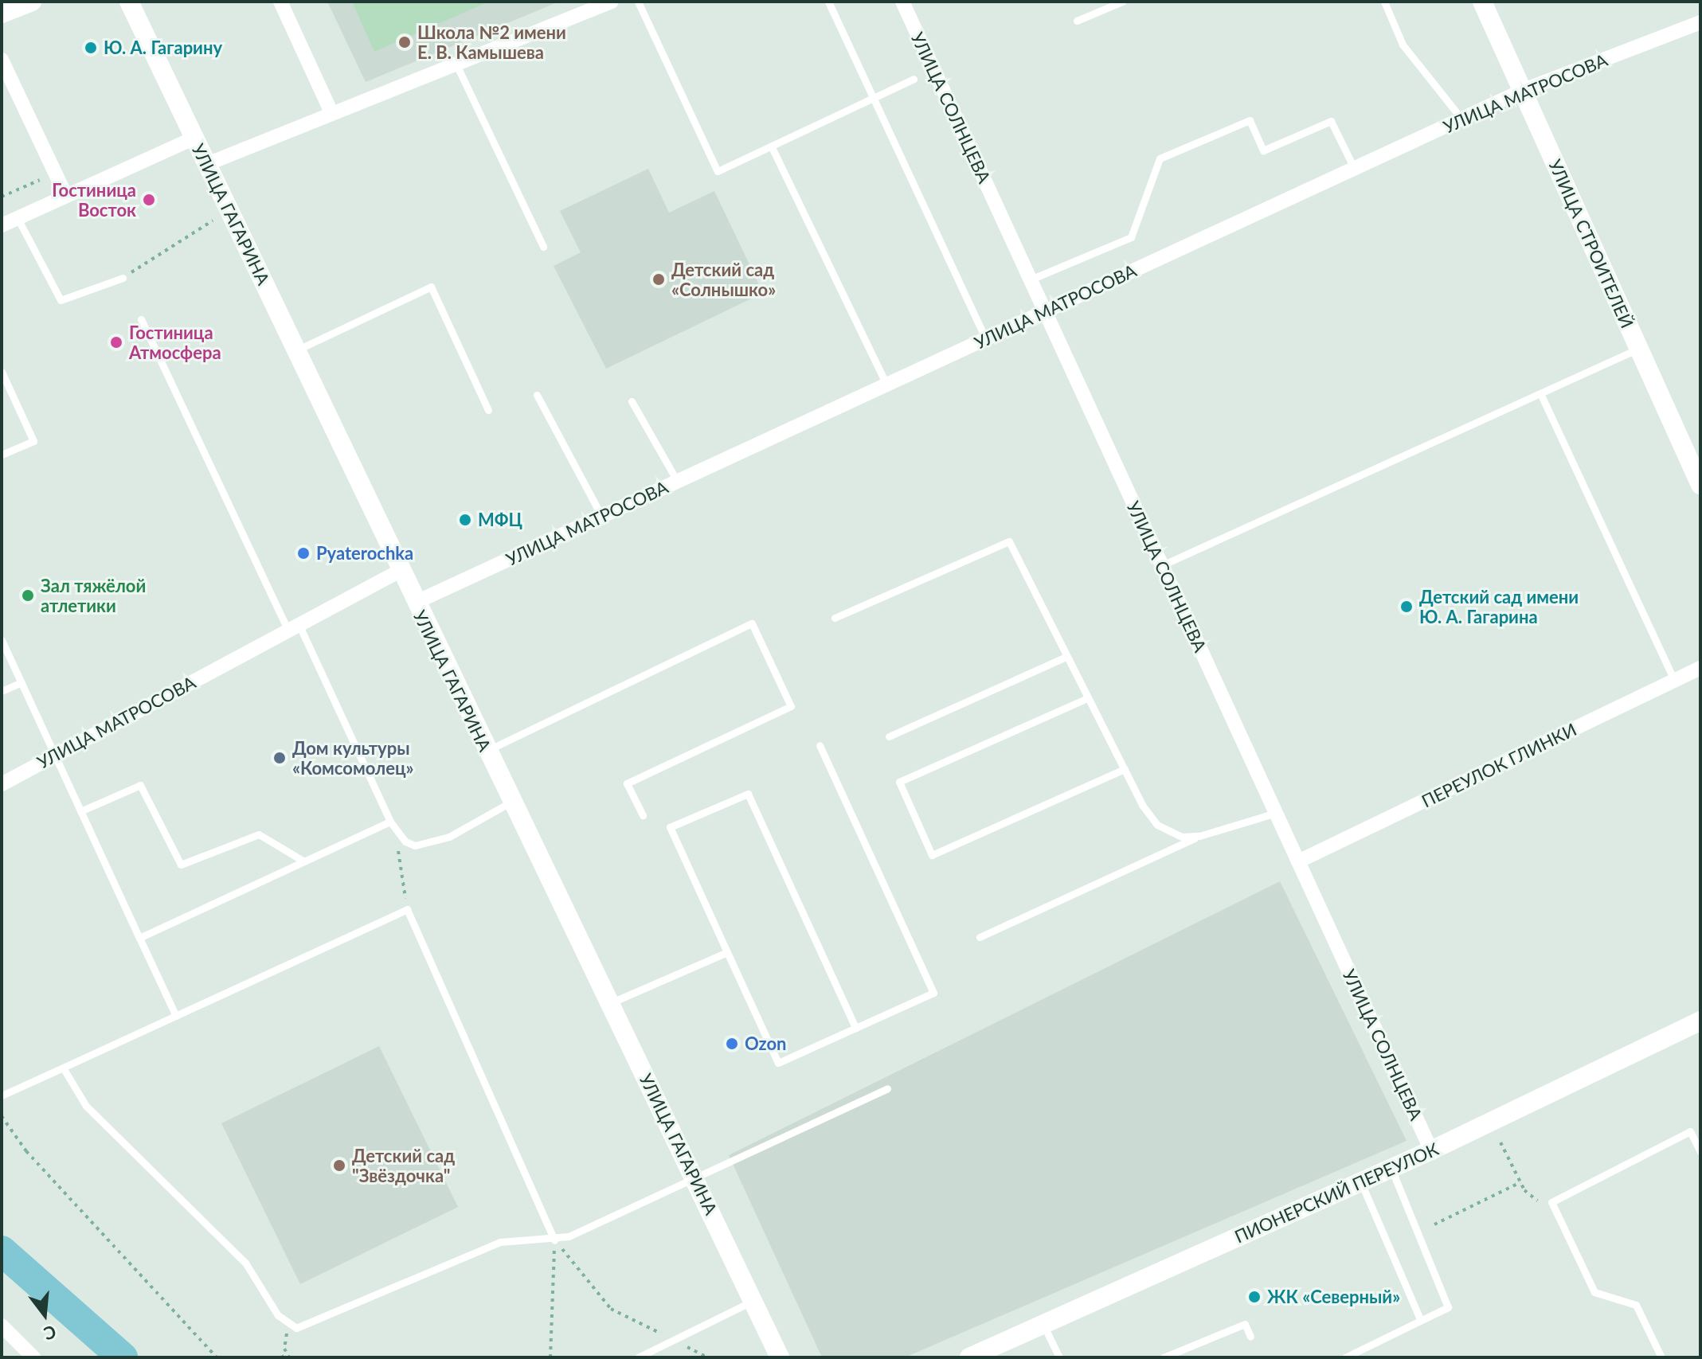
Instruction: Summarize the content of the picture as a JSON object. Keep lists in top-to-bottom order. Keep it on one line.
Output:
{"streets":{"main road":["УЛИЦА ГАГАРИНА","УЛИЦА СТРОИТЕЛЕЙ","ПИОНЕРСКИЙ ПЕРЕУЛОК"],"street":["УЛИЦА МАТРОСОВА","УЛИЦА СОЛНЦЕВА","ПЕРЕУЛОК ГЛИНКИ"]},"crossings":[["УЛИЦА МАТРОСОВА","УЛИЦА СОЛНЦЕВА"],["УЛИЦА МАТРОСОВА","УЛИЦА ГАГАРИНА"],["УЛИЦА МАТРОСОВА","УЛИЦА СТРОИТЕЛЕЙ"],["УЛИЦА СОЛНЦЕВА","ПЕРЕУЛОК ГЛИНКИ"],["УЛИЦА СОЛНЦЕВА","ПИОНЕРСКИЙ ПЕРЕУЛОК"]],"places":["Школа №2 имени Е. В. Камышева","Ю. А. Гагарину","Гостиница Восток","Детский сад «Солнышко»","Гостиница Атмосфера","МФЦ","Pyaterochka","Зал тяжёлой атлетики","Детский сад имени Ю. А. Гагарина","Дом культуры «Комсомолец»","Ozon","Детский сад \"Звёздочка\"","ЖК «Северный»"],"north":"bottom"}
